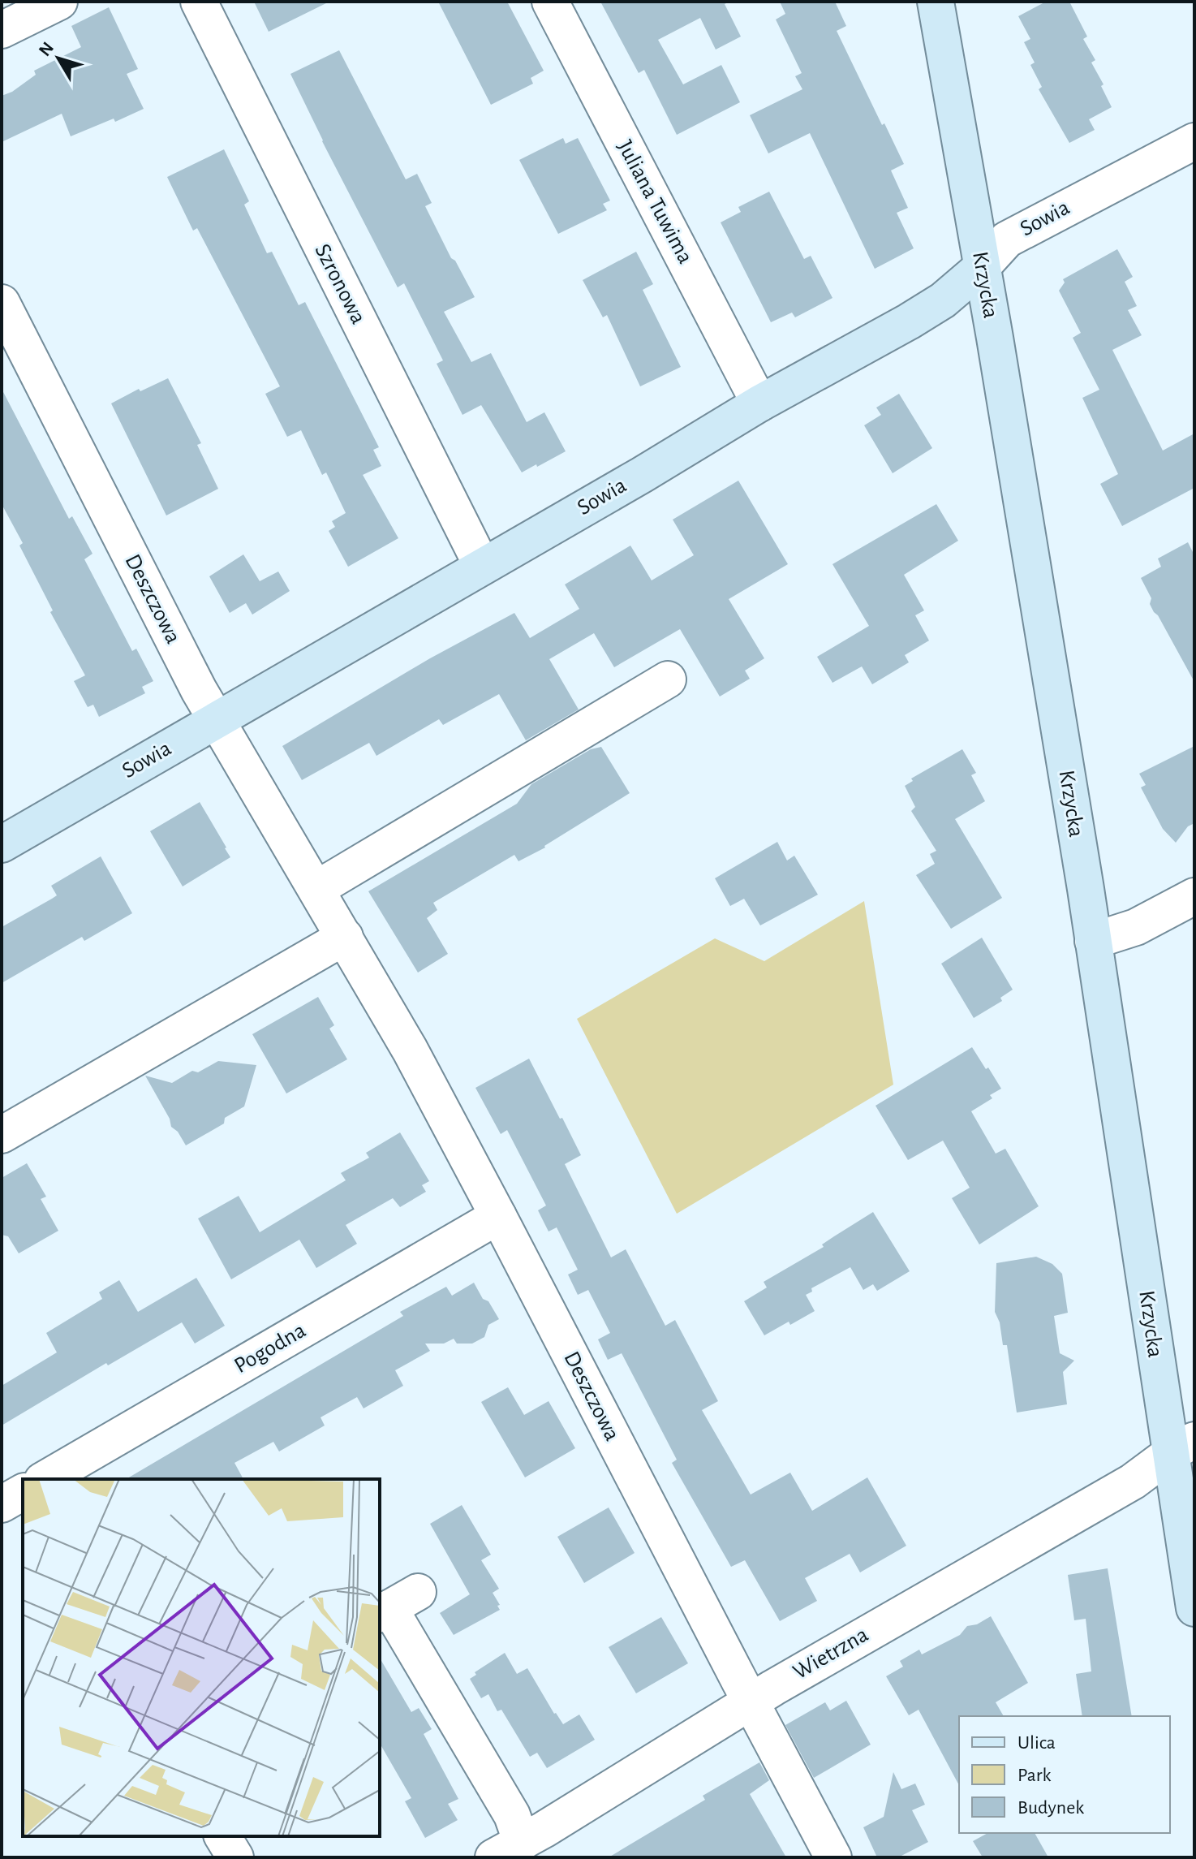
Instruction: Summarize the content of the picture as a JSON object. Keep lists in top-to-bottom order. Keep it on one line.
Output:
{"streets":{"street":["Juliana Tuwima","Sowia","Szronowa","Krzycka","Deszczowa","Pogodna","Wietrzna"]},"crossings":[["Juliana Tuwima","Sowia"],["Sowia","Szronowa"],["Sowia","Krzycka"],["Sowia","Deszczowa"],["Krzycka","Wietrzna"],["Deszczowa","Pogodna"],["Deszczowa","Wietrzna"]],"legend":["Ulica","Park","Budynek"],"north":"top left"}
